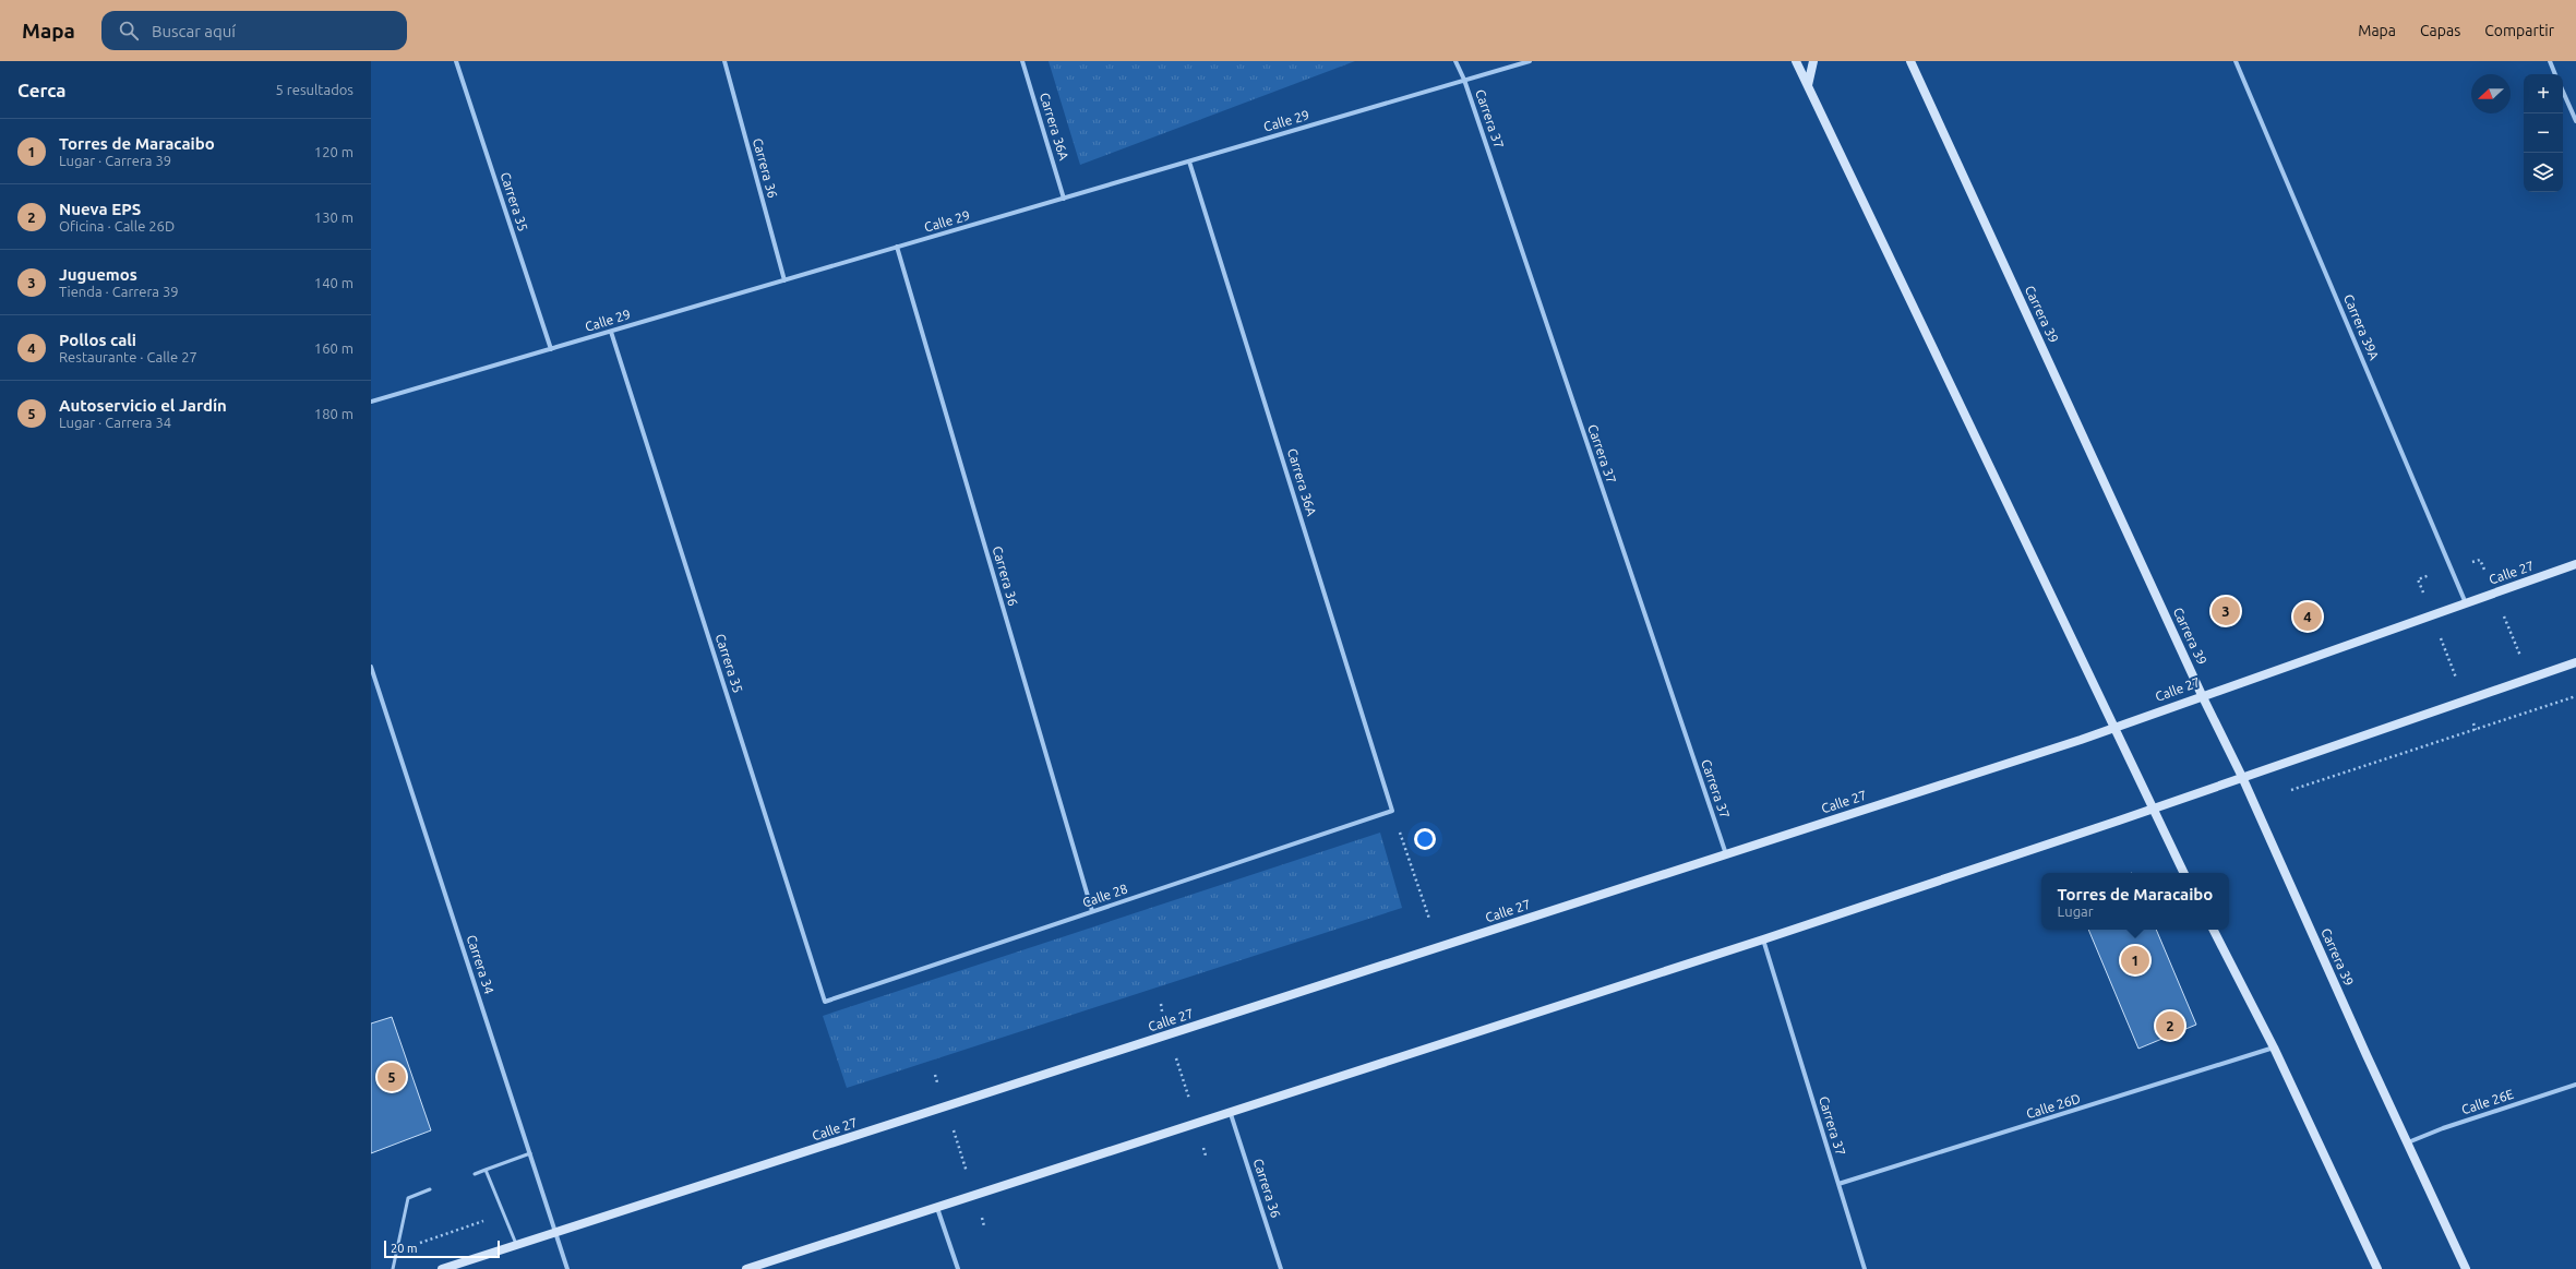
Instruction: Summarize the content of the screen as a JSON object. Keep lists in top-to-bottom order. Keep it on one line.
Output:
{"streets":{"main road":["Carrera 39","Calle 27"],"street":["Carrera 37","Calle 29","Carrera 36A","Carrera 36","Carrera 35","Carrera 39A","Calle 28","Carrera 34","Calle 26E","Calle 26D"]},"crossings":[["Carrera 37","Calle 29"],["Carrera 37","Calle 27"],["Carrera 37","Calle 26D"],["Calle 29","Carrera 36A"],["Calle 29","Carrera 36"],["Calle 29","Carrera 35"],["Carrera 36A","Calle 28"],["Carrera 36","Calle 28"],["Carrera 35","Calle 28"],["Carrera 39","Calle 27"],["Carrera 39","Calle 26E"],["Carrera 39A","Calle 27"],["Calle 27","Carrera 34"]],"scale_bar":"20 m","north":"left","page":{"header":"Mapa","search":"Buscar aquí","nav":["Mapa","Capas","Compartir"],"heading":["Cerca","5 resultados"],"map_buttons":["+","−"],"list":[{"mark":"1","name":"Torres de Maracaibo","note":"Lugar · Carrera 39","value":"120 m"},{"mark":"2","name":"Nueva EPS","note":"Oficina · Calle 26D","value":"130 m"},{"mark":"3","name":"Juguemos","note":"Tienda · Carrera 39","value":"140 m"},{"mark":"4","name":"Pollos cali","note":"Restaurante · Calle 27","value":"160 m"},{"mark":"5","name":"Autoservicio el Jardín","note":"Lugar · Carrera 34","value":"180 m"}],"pins":["3","4","1","2","5"],"popup":["Torres de Maracaibo","Lugar"],"scale":"20 m"}}
